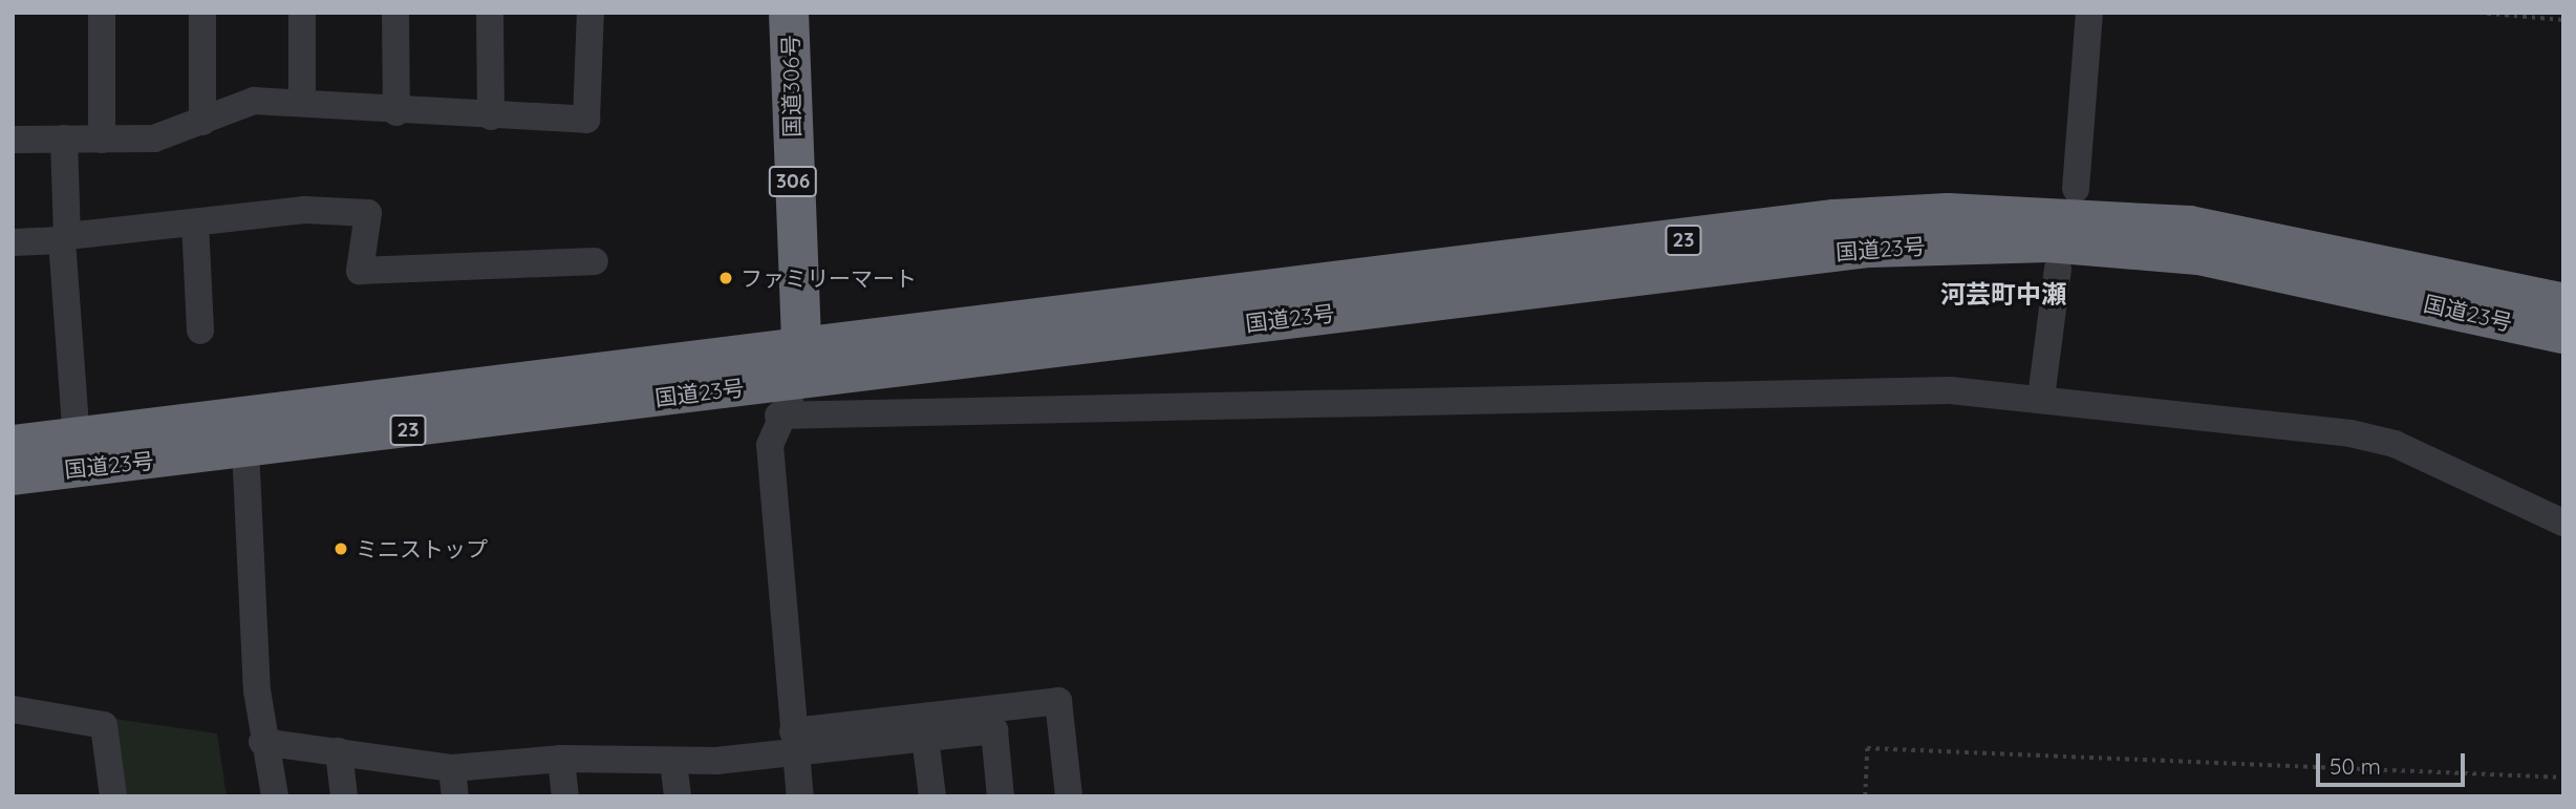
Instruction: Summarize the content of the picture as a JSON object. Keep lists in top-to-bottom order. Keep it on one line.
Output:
{"streets":{"highway":["国道306号","306","23","国道23号"]},"crossings":[["国道306号","国道23号"]],"districts":["河芸町中瀬"],"places":["ファミリーマート","ミニストップ"],"scale_bar":"50 m"}
